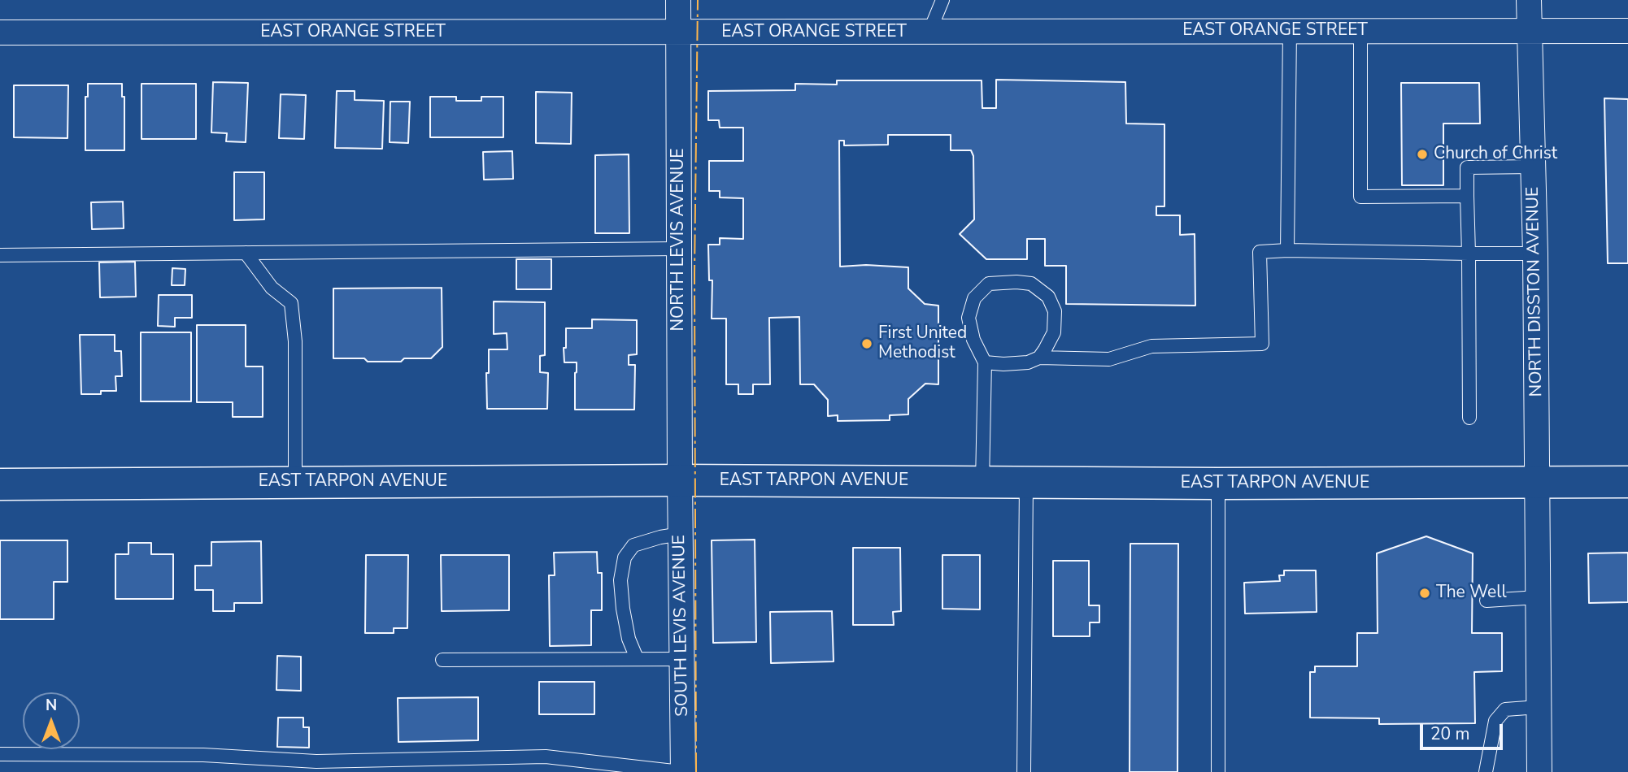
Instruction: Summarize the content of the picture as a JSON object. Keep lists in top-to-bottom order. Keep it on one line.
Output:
{"streets":{"main road":["EAST TARPON AVENUE"],"street":["EAST ORANGE STREET","NORTH LEVIS AVENUE","NORTH DISSTON AVENUE","SOUTH LEVIS AVENUE"]},"crossings":[["EAST ORANGE STREET","NORTH LEVIS AVENUE"],["EAST ORANGE STREET","NORTH DISSTON AVENUE"],["NORTH LEVIS AVENUE","EAST TARPON AVENUE"],["NORTH LEVIS AVENUE","SOUTH LEVIS AVENUE"],["NORTH DISSTON AVENUE","EAST TARPON AVENUE"],["EAST TARPON AVENUE","SOUTH LEVIS AVENUE"]],"places":["Church of Christ","First United Methodist","The Well"],"scale_bar":"20 m","north":"top"}
